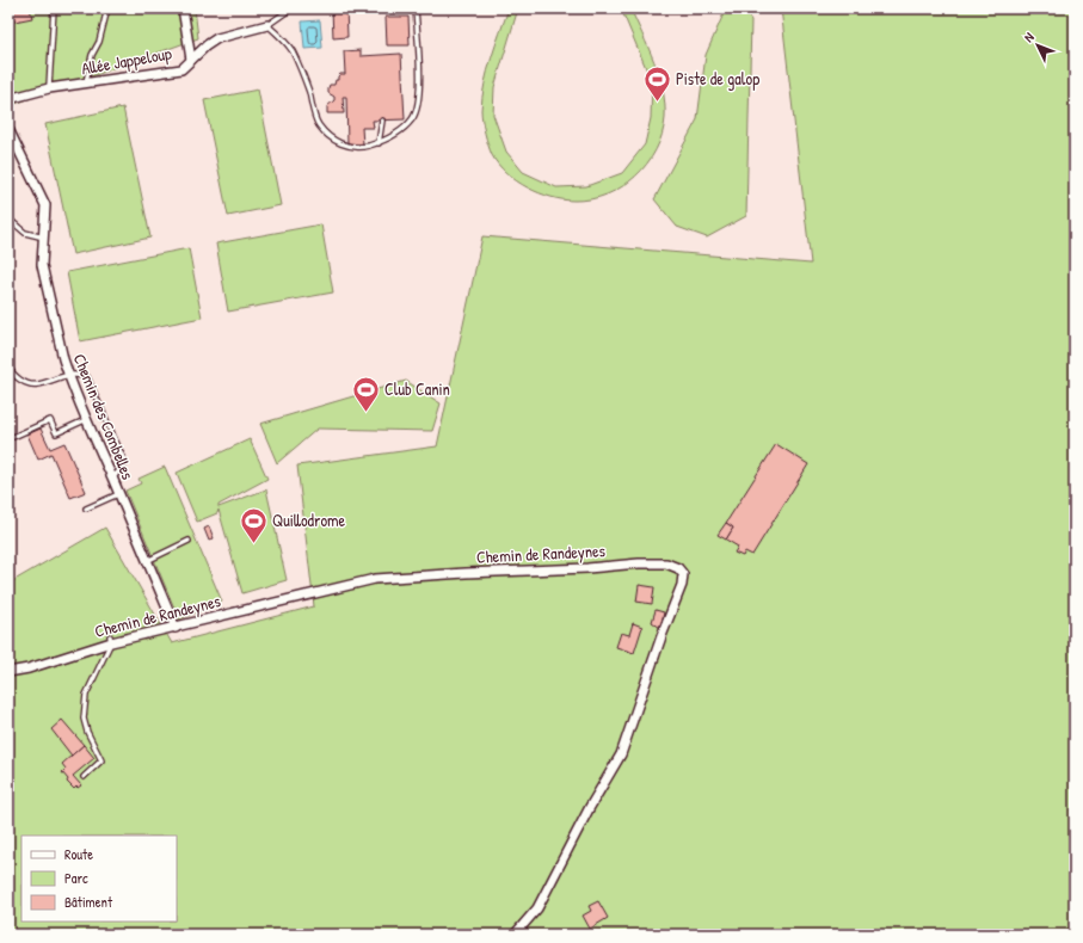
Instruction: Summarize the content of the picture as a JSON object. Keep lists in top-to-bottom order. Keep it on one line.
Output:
{"streets":{"street":["Allée Jappeloup","Chemin des Combelles","Chemin de Randeynes"]},"crossings":[["Chemin des Combelles","Chemin de Randeynes"]],"places":{"sports":["Piste de galop","Club Canin","Quillodrome"]},"legend":["Route","Parc","Bâtiment"],"north":"top left"}
